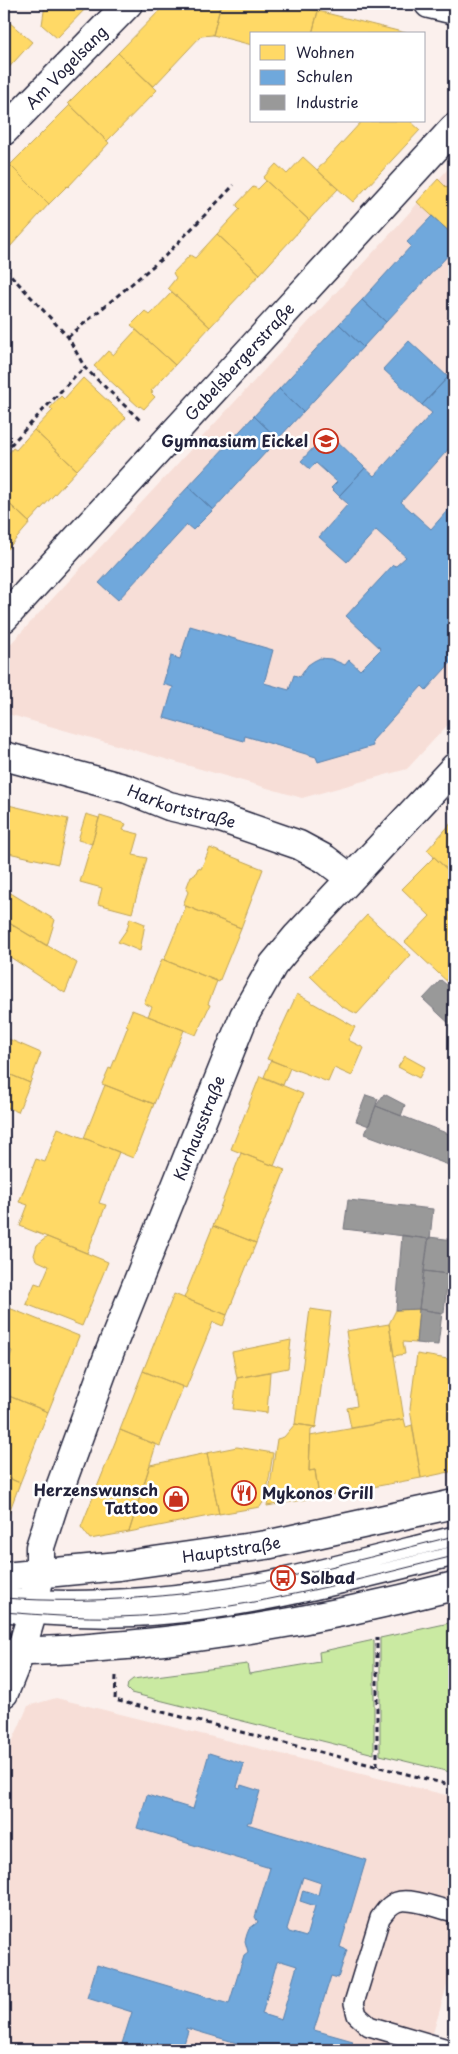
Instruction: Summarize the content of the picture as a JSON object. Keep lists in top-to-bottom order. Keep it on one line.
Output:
{"streets":{"street":["Am Vogelsang","Gabelsbergerstraße","Harkortstraße","Kurhausstraße","Hauptstraße"]},"crossings":[["Harkortstraße","Kurhausstraße"],["Kurhausstraße","Hauptstraße"]],"places":{"school or university":["Gymnasium Eickel"],"restaurant":["Mykonos Grill"],"shop":["Herzenswunsch Tattoo"],"bus stop":["Solbad"]},"legend":["Wohnen","Schulen","Industrie"]}
